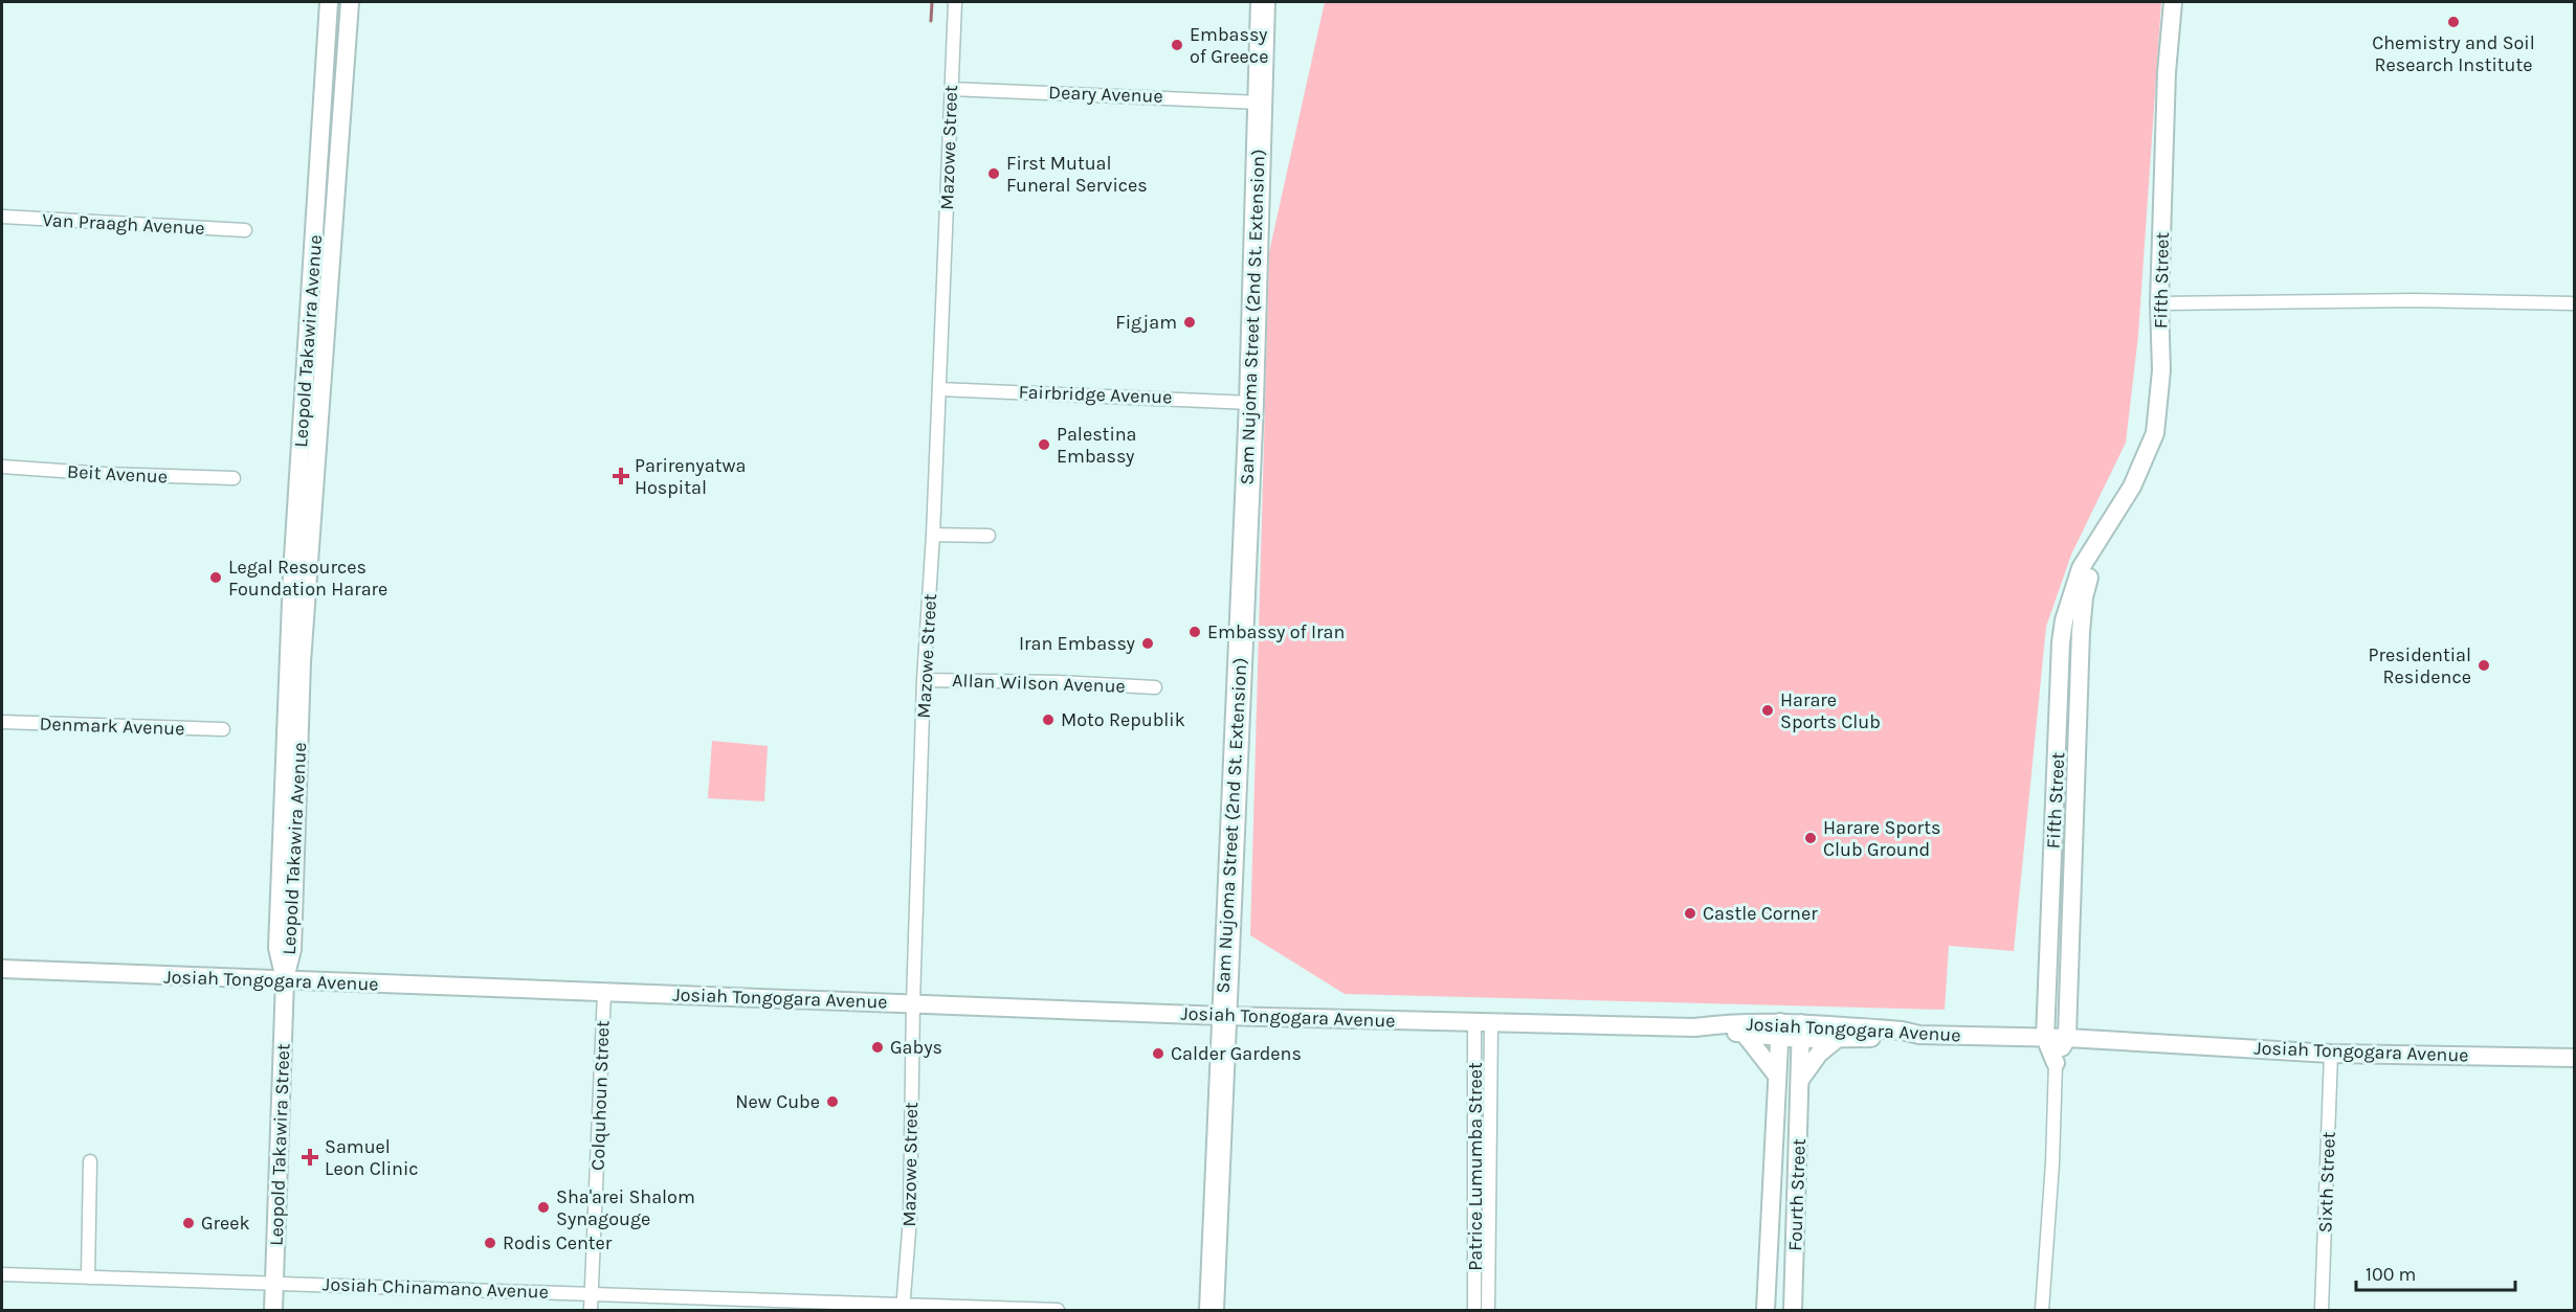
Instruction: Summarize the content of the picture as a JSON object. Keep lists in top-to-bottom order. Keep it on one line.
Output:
{"streets":{"highway":["Sam Nujoma Street (2nd St. Extension)"],"main road":["Fifth Street","Leopold Takawira Avenue","Josiah Tongogara Avenue","Leopold Takawira Street","Fourth Street"],"street":["Deary Avenue","Mazowe Street","Van Praagh Avenue","Fairbridge Avenue","Beit Avenue","Allan Wilson Avenue","Denmark Avenue","Colquhoun Street","Patrice Lumumba Street","Sixth Street","Josiah Chinamano Avenue"]},"crossings":[["Deary Avenue","Mazowe Street"],["Deary Avenue","Sam Nujoma Street (2nd St. Extension)"],["Mazowe Street","Fairbridge Avenue"],["Mazowe Street","Allan Wilson Avenue"],["Mazowe Street","Josiah Tongogara Avenue"],["Mazowe Street","Josiah Chinamano Avenue"],["Fifth Street","Josiah Tongogara Avenue"],["Sam Nujoma Street (2nd St. Extension)","Fairbridge Avenue"],["Sam Nujoma Street (2nd St. Extension)","Josiah Tongogara Avenue"],["Leopold Takawira Avenue","Josiah Tongogara Avenue"],["Leopold Takawira Avenue","Leopold Takawira Street"],["Josiah Tongogara Avenue","Colquhoun Street"],["Josiah Tongogara Avenue","Leopold Takawira Street"],["Josiah Tongogara Avenue","Patrice Lumumba Street"],["Josiah Tongogara Avenue","Sixth Street"],["Josiah Tongogara Avenue","Fourth Street"],["Colquhoun Street","Josiah Chinamano Avenue"],["Leopold Takawira Street","Josiah Chinamano Avenue"]],"places":{"other":["Chemistry and Soil Research Institute","Embassy of Greece","First Mutual Funeral Services","Figjam","Palestina Embassy","Legal Resources Foundation Harare","Embassy of Iran","Iran Embassy","Presidential Residence","Harare Sports Club","Moto Republik","Harare Sports Club Ground","Castle Corner","Gabys","Calder Gardens","New Cube","Sha'arei Shalom Synagouge","Greek","Rodis Center"],"health":["Parirenyatwa Hospital","Samuel Leon Clinic"]},"scale_bar":"100 m"}
